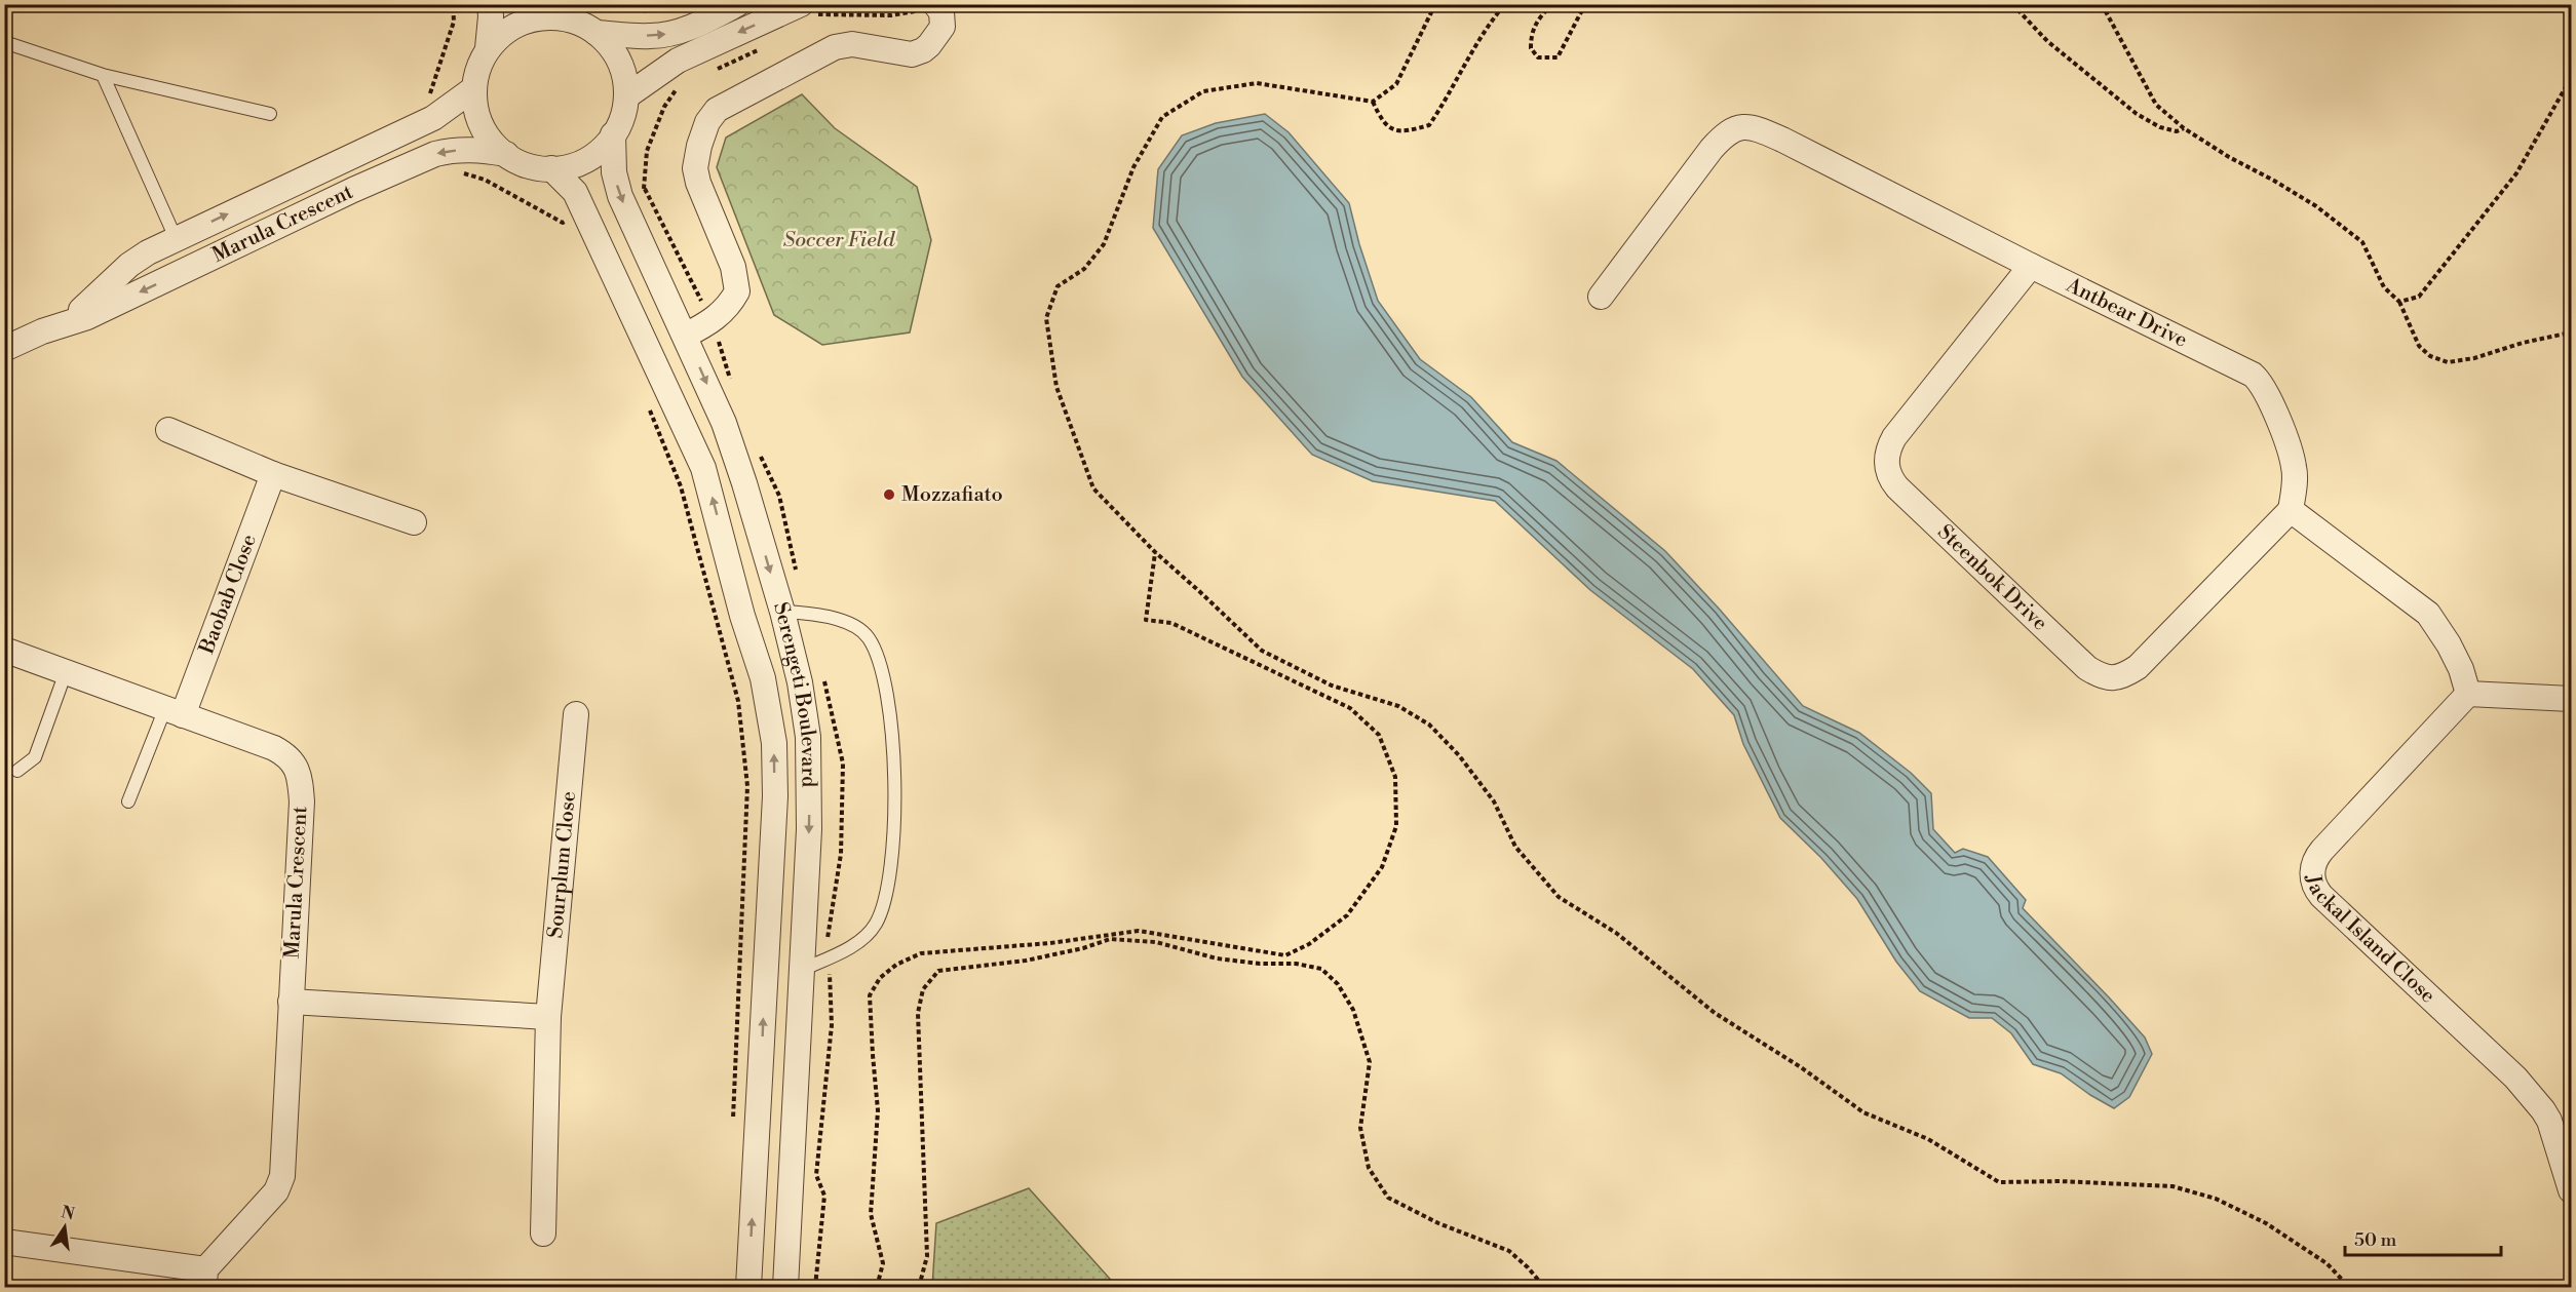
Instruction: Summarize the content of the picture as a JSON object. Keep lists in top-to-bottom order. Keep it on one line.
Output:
{"streets":{"street":["Marula Crescent","Antbear Drive","Steenbok Drive","Baobab Close","Serengeti Boulevard","Sourplum Close","Jackal Island Close"]},"crossings":[["Marula Crescent","Baobab Close"],["Marula Crescent","Serengeti Boulevard"],["Antbear Drive","Steenbok Drive"]],"parks":["Soccer Field"],"places":["Mozzafiato"],"scale_bar":"50 m","north":"top"}
